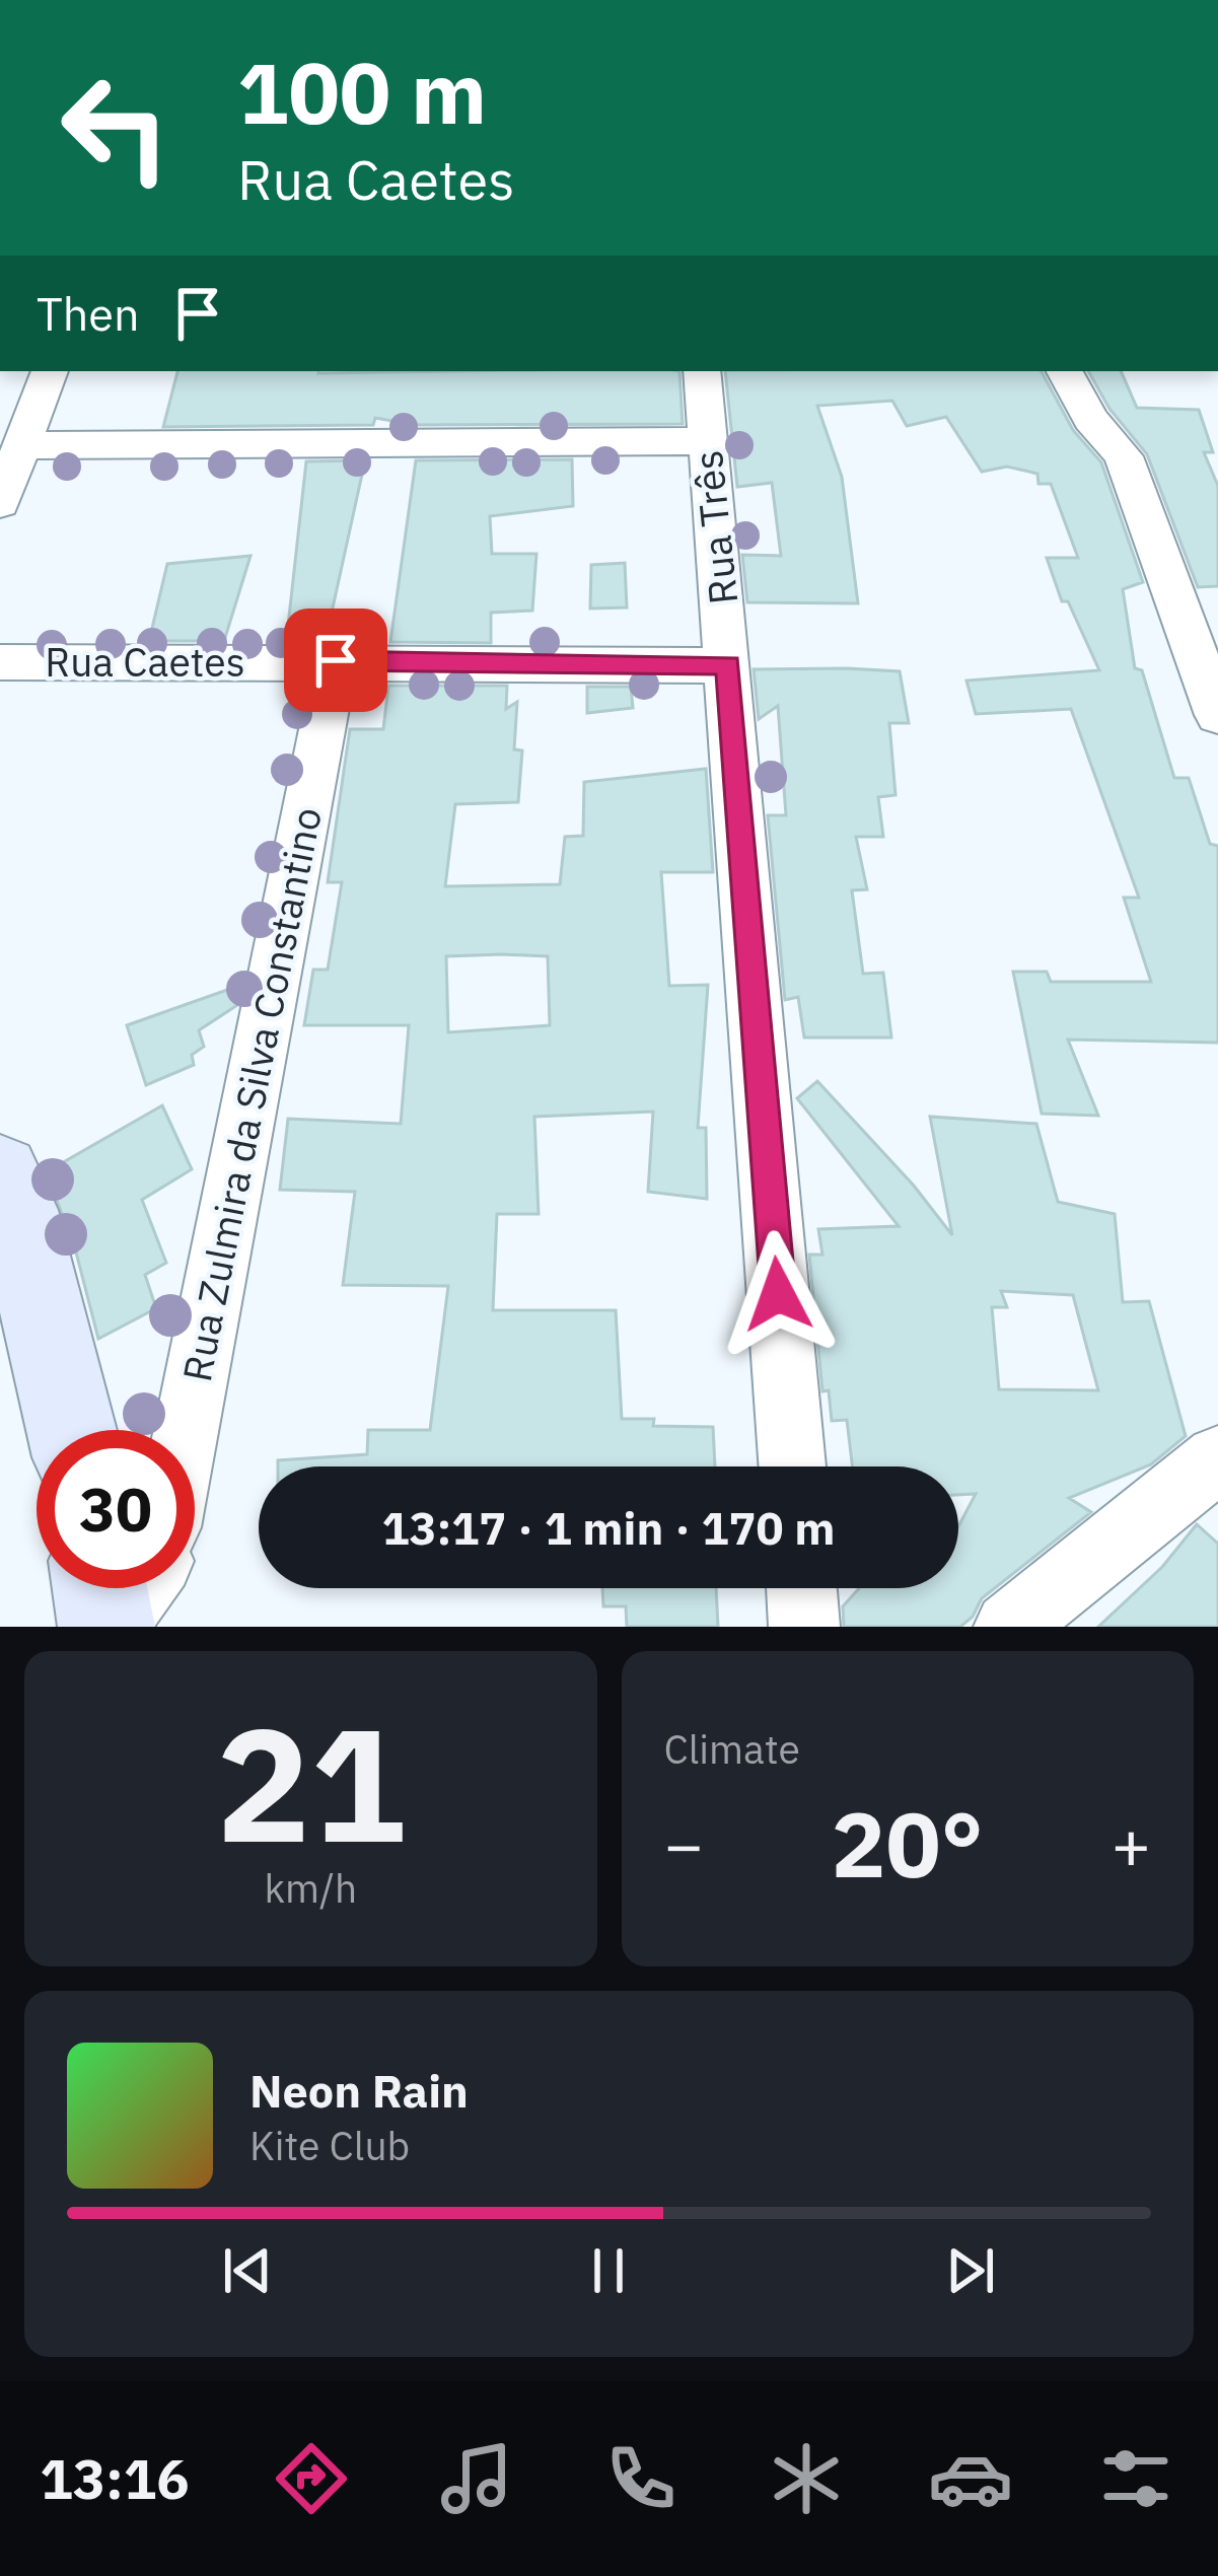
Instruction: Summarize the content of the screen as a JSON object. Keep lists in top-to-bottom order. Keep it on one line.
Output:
{"streets":{"street":["Rua Três","Rua Caetes","Rua Zulmira da Silva Constantino"]},"crossings":[["Rua Três","Rua Caetes"],["Rua Caetes","Rua Zulmira da Silva Constantino"]],"page":{"turn":["100 m","Rua Caetes"],"then":"Then","limit":"30","trip":"13:17 · 1 min · 170 m","tile":[["21","km/h"],"Climate"],"heat":["−","20°","+"],"song":["Neon Rain","Kite Club"],"tabs":"13:16"}}
